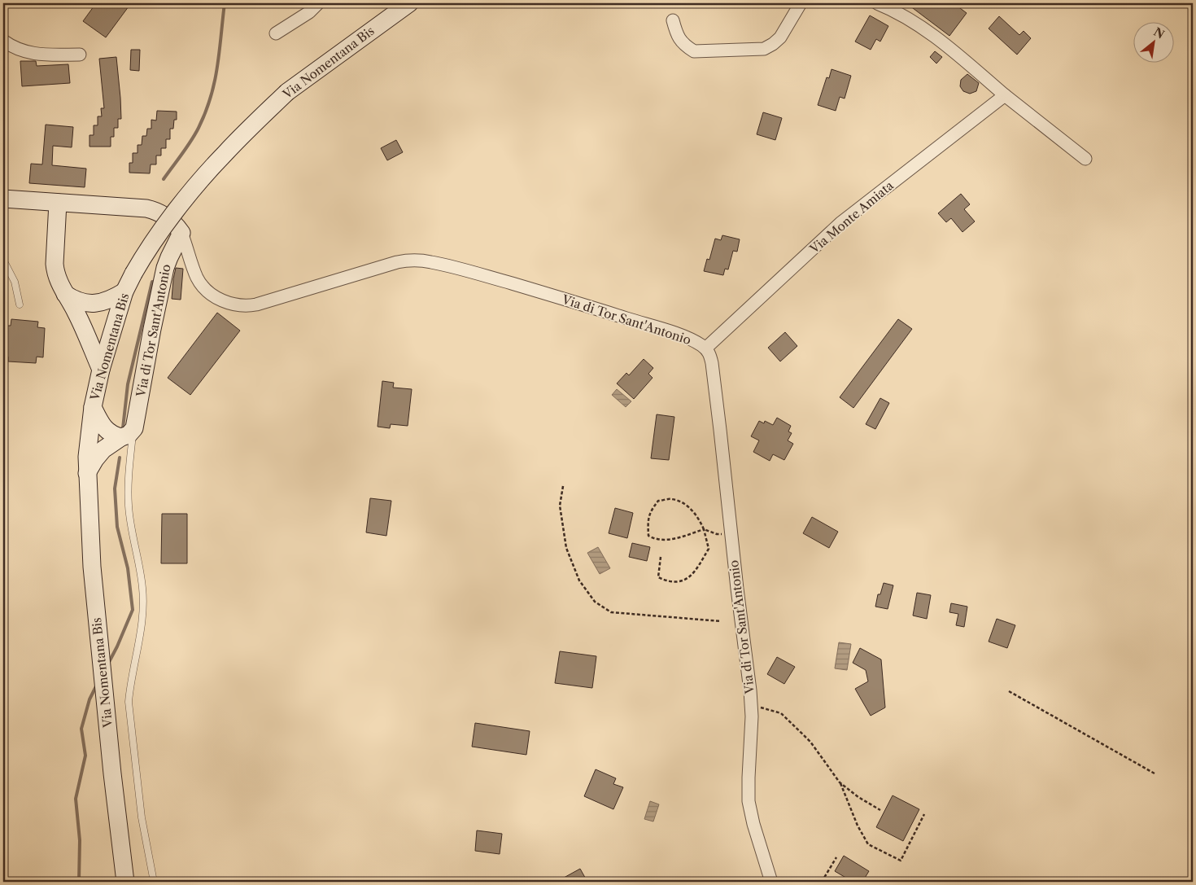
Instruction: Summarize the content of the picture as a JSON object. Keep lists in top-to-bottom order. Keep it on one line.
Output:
{"streets":{"main road":["Via Nomentana Bis","Via di Tor Sant'Antonio"],"street":["Via Monte Amiata"]},"crossings":[["Via Monte Amiata","Via di Tor Sant'Antonio"]],"north":"top right"}
